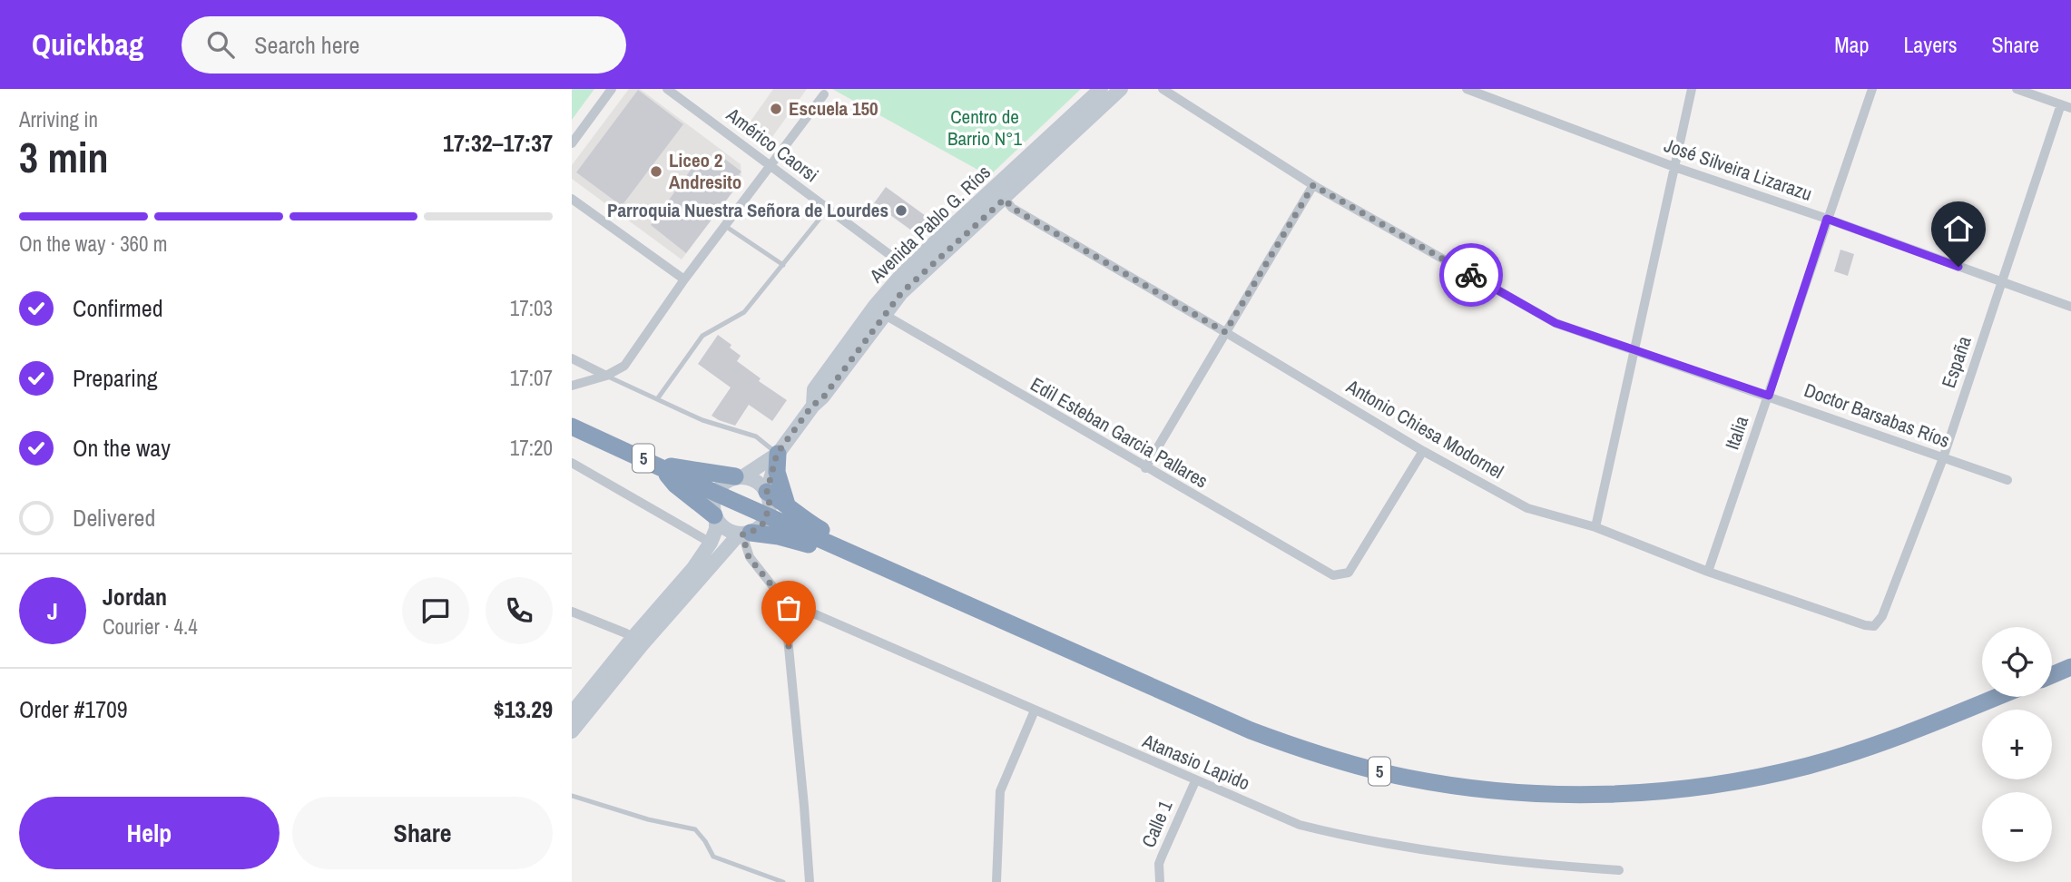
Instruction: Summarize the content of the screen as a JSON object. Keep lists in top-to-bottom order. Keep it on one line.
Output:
{"streets":{"highway":["5"],"street":["Américo Caorsi","José Silveira Lizarazu","Avenida Pablo G. Ríos","España","Doctor Barsabas Ríos","Antonio Chiesa Modornel","Edil Esteban Garcia Pallares","Italia","Atanasio Lapido","Calle 1"]},"crossings":[["Américo Caorsi","Avenida Pablo G. Ríos"],["José Silveira Lizarazu","España"],["José Silveira Lizarazu","Italia"],["Avenida Pablo G. Ríos","Antonio Chiesa Modornel"],["Avenida Pablo G. Ríos","Edil Esteban Garcia Pallares"],["Avenida Pablo G. Ríos","5"],["España","Doctor Barsabas Ríos"],["España","Antonio Chiesa Modornel"],["Doctor Barsabas Ríos","Italia"],["Antonio Chiesa Modornel","Edil Esteban Garcia Pallares"],["Antonio Chiesa Modornel","Italia"],["Atanasio Lapido","Calle 1"]],"parks":["Centro de Barrio N°1"],"places":["Escuela 150","Liceo 2 Andresito","Parroquia Nuestra Señora de Lourdes"],"page":{"header":"Quickbag","search":"Search here","nav":["Map","Layers","Share"],"heading":["3 min","Arriving in","17:32–17:37"],"panel":["Jordan","Courier · 4.4","Order #1709","$13.29"],"bar":"On the way · 360 m","list":[["Confirmed","17:03"],["Preparing","17:07"],["On the way","17:20"],"Delivered"],"round":"J","map_buttons":["+","−"],"buttons":["Help","Share"]}}
